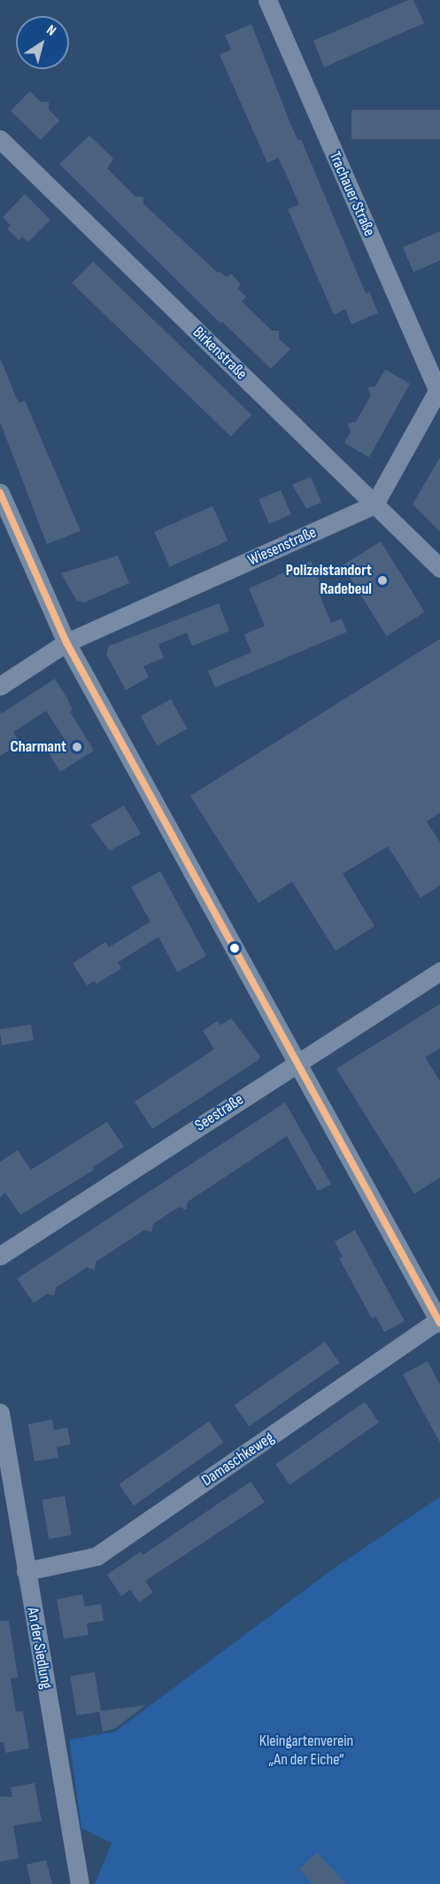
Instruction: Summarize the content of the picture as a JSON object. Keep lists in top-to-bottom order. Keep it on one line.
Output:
{"streets":{"street":["Trachauer Straße","Birkenstraße","Wiesenstraße","Seestraße","Damaschkeweg","An der Siedlung"]},"crossings":[["Birkenstraße","Wiesenstraße"],["Damaschkeweg","An der Siedlung"]],"parks":["Kleingartenverein „An der Eiche“"],"places":["Polizeistandort Radebeul","Charmant"],"north":"top right"}
